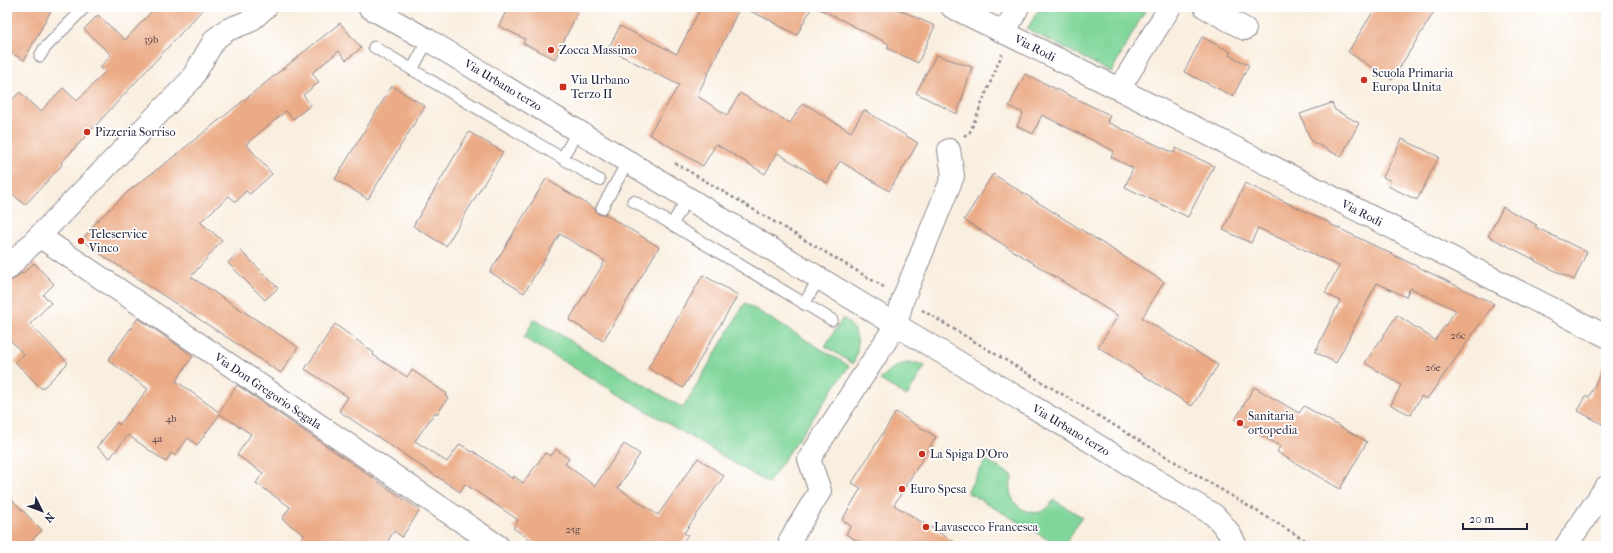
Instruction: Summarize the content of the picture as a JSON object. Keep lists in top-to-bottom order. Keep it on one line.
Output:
{"streets":{"street":["Via Rodi","Via Urbano terzo","Via Don Gregorio Segala"]},"places":{"other":["Zocca Massimo","Scuola Primaria Europa Unita","Pizzeria Sorriso","Teleservice Vinco","Sanitaria ortopedia","La Spiga D'Oro","Euro Spesa","Lavasecco Francesca"],"transit":["Via Urbano Terzo II"]},"house_numbers":["39b","26c","26e","4b","4a","25g"],"scale_bar":"20 m","north":"bottom right"}
